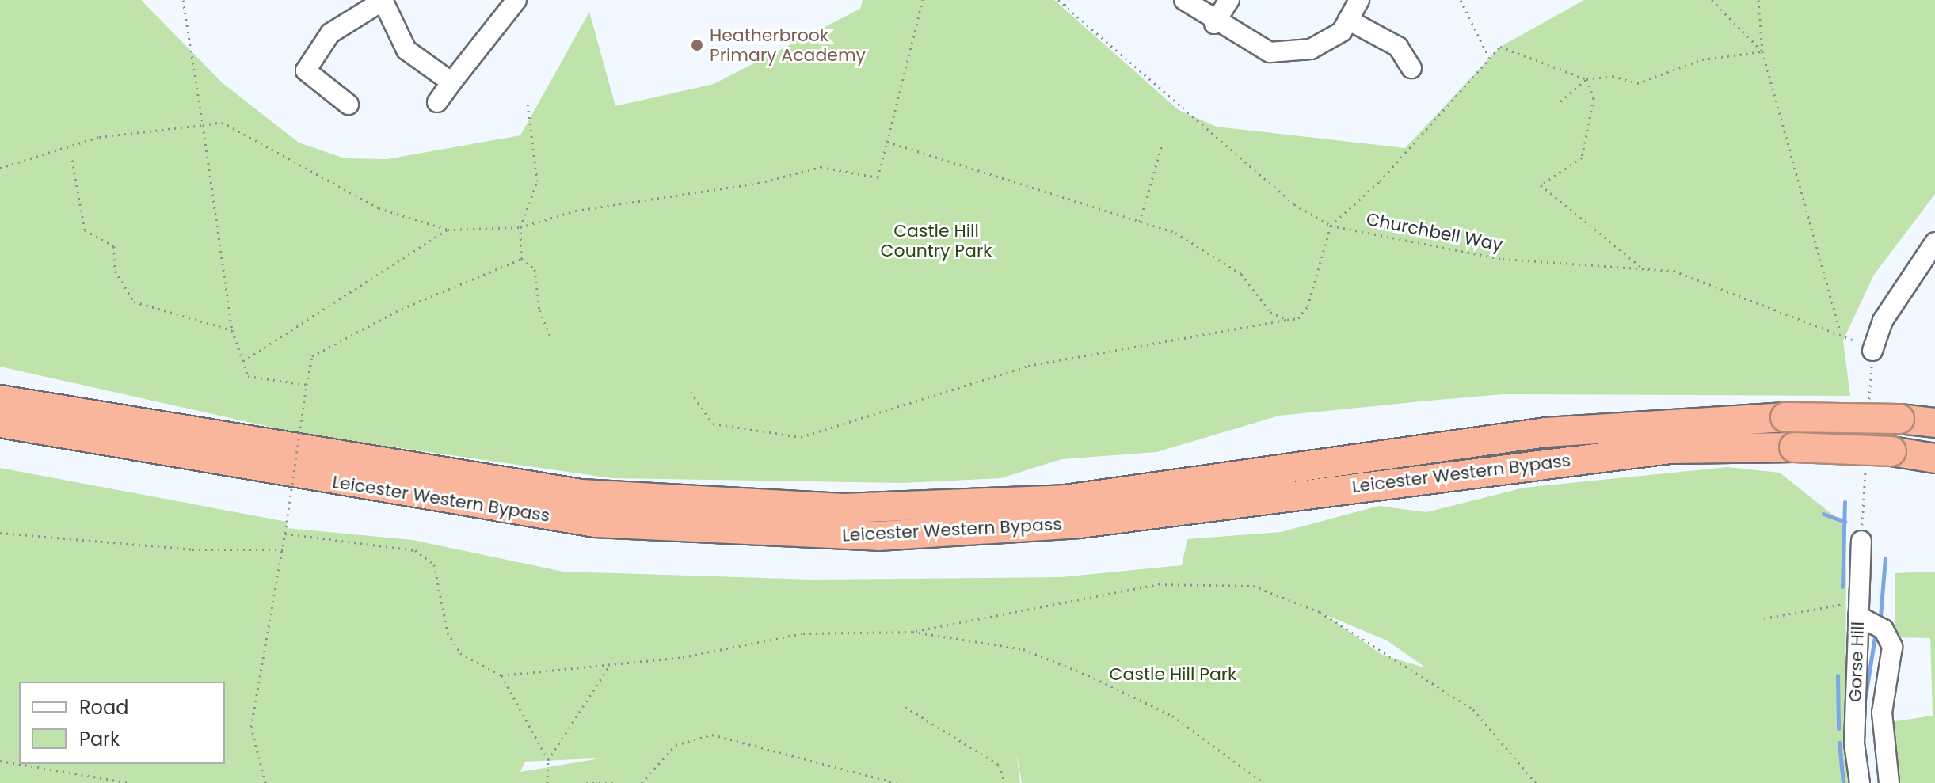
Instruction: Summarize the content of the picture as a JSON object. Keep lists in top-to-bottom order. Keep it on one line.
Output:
{"streets":{"highway":["Leicester Western Bypass"],"street":["Gorse Hill"],"path":["Churchbell Way"]},"parks":["Castle Hill Country Park","Castle Hill Park"],"places":["Heatherbrook Primary Academy"],"legend":["Road","Park"]}
